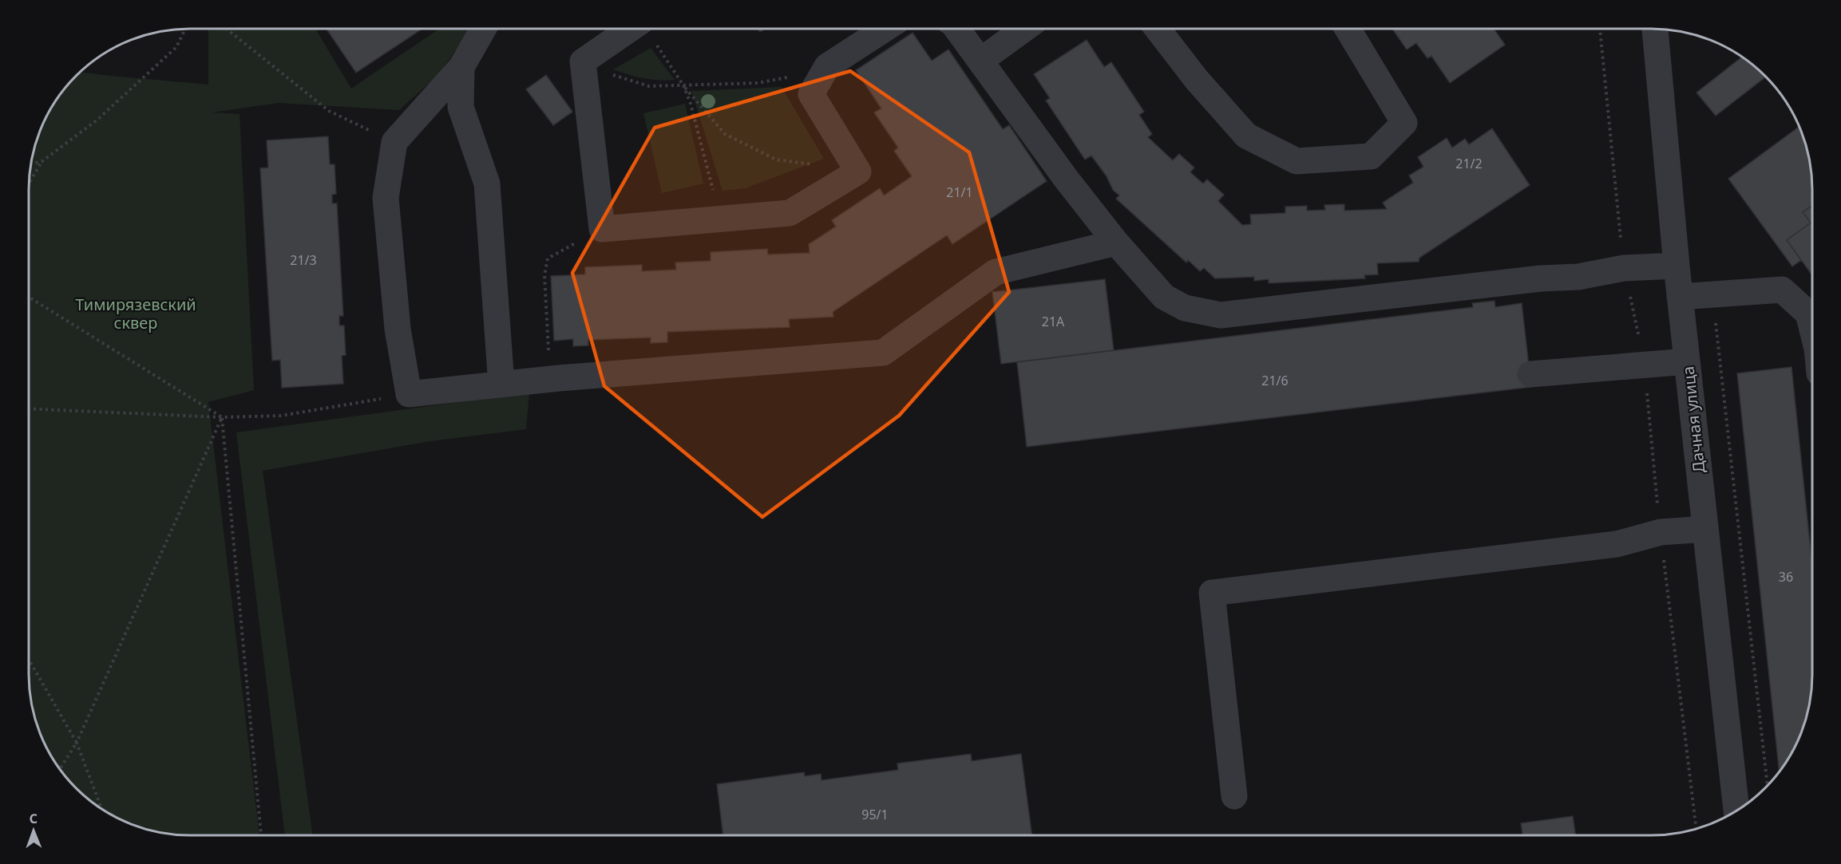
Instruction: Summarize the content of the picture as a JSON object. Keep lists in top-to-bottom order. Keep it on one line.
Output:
{"streets":{"street":["Дачная улица"]},"parks":["Тимирязевский сквер"],"house_numbers":["21/2","21/1","21/3","21А","21/6","36","95/1"],"north":"top"}
